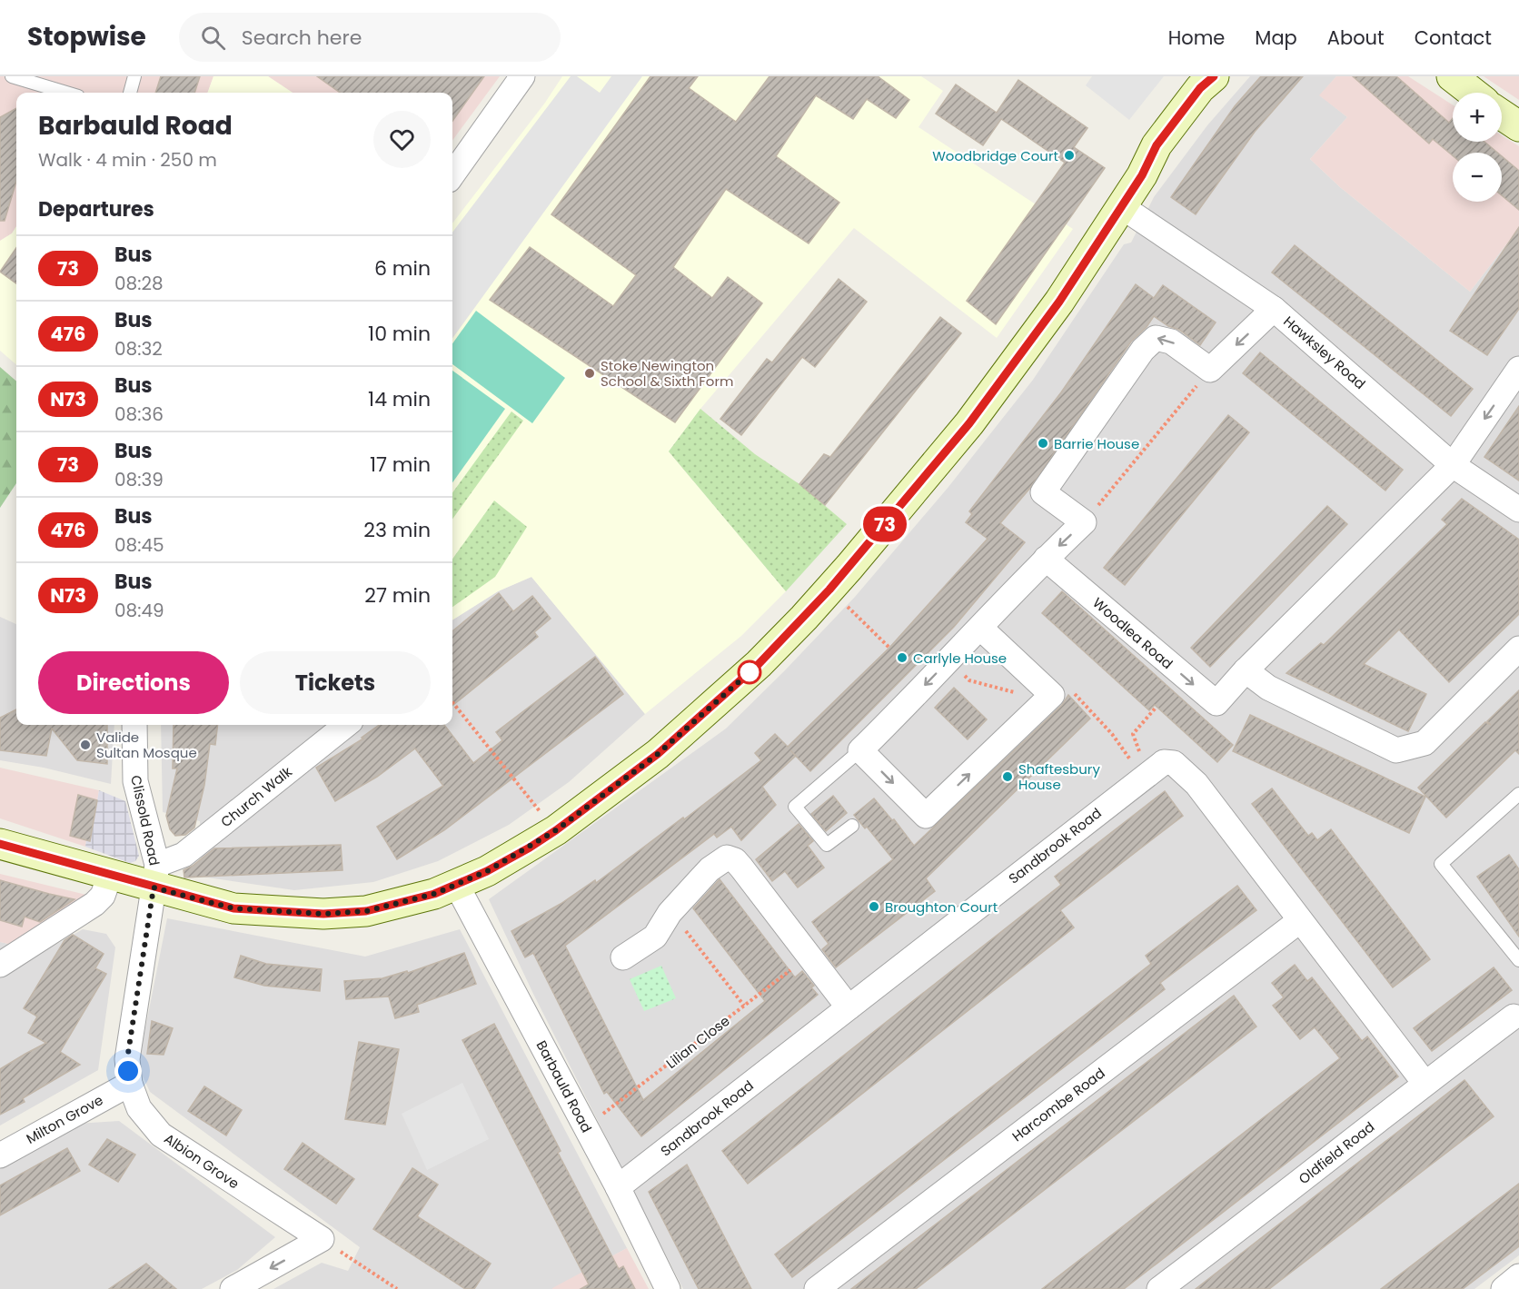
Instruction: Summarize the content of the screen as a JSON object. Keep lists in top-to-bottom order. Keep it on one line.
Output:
{"streets":{"street":["Hawksley Road","Woodlea Road","Church Walk","Clissold Road","Sandbrook Road","Barbauld Road","Harcombe Road","Milton Grove","Oldfield Road","Albion Grove"],"path":["Lilian Close"]},"crossings":[["Hawksley Road","Woodlea Road"],["Church Walk","Clissold Road"],["Church Walk","Albion Grove"],["Clissold Road","Albion Grove"],["Sandbrook Road","Barbauld Road"],["Sandbrook Road","Harcombe Road"],["Sandbrook Road","Oldfield Road"],["Lilian Close","Barbauld Road"],["Milton Grove","Albion Grove"]],"places":["Woodbridge Court","Stoke Newington School & Sixth Form","Barrie House","Carlyle House","Valide Sultan Mosque","Shaftesbury House","Broughton Court"],"lines":["bus line 73"],"page":{"header":"Stopwise","search":"Search here","nav":["Home","Map","About","Contact"],"on_map":"73","map_buttons":["+","−"],"heading":[["Barbauld Road","Walk · 4 min · 250 m"],"Departures"],"list":[{"mark":"73","name":"Bus","note":"08:28","value":"6 min"},{"mark":"476","name":"Bus","note":"08:32","value":"10 min"},{"mark":"N73","name":"Bus","note":"08:36","value":"14 min"},{"mark":"73","name":"Bus","note":"08:39","value":"17 min"},{"mark":"476","name":"Bus","note":"08:45","value":"23 min"},{"mark":"N73","name":"Bus","note":"08:49","value":"27 min"}],"buttons":["Directions","Tickets"]}}
